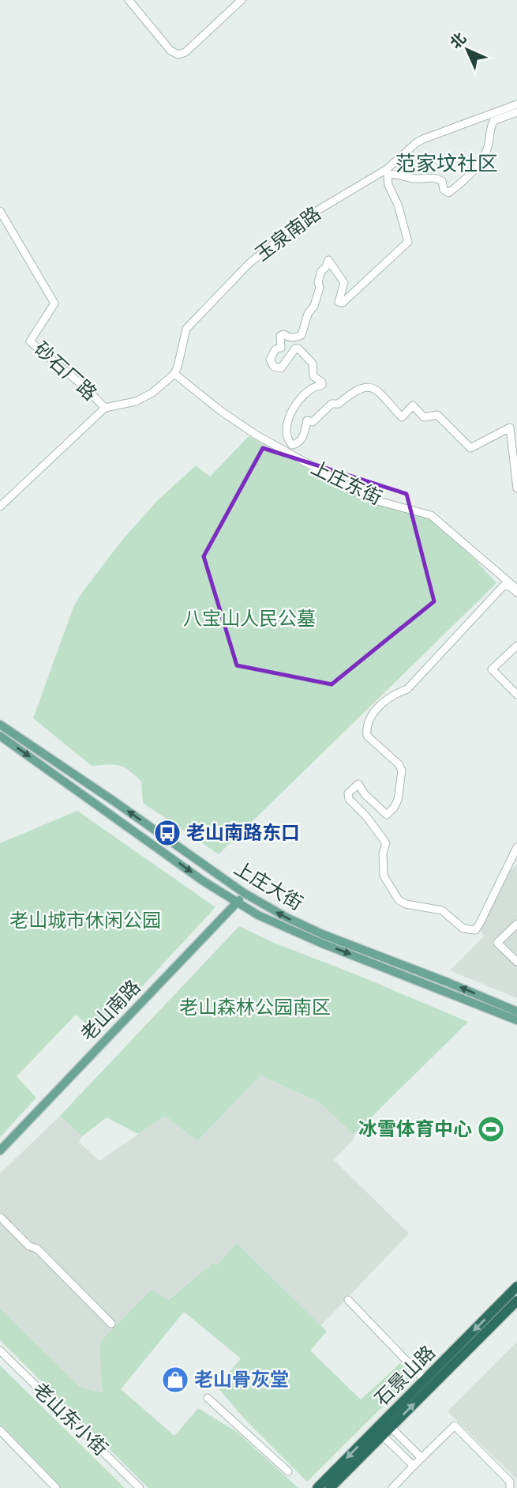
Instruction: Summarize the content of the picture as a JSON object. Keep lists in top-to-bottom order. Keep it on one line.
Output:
{"streets":{"highway":["石景山路"],"main road":["上庄大街","老山南路"],"street":["玉泉南路","砂石厂路","上庄东街","老山东小街"]},"crossings":[["玉泉南路","上庄东街"],["上庄大街","老山南路"]],"districts":["范家坟社区"],"parks":["八宝山人民公墓","老山城市休闲公园","老山森林公园南区"],"places":{"bus stop":["老山南路东口"],"sports":["冰雪体育中心"],"shop":["老山骨灰堂"]},"north":"top left"}
